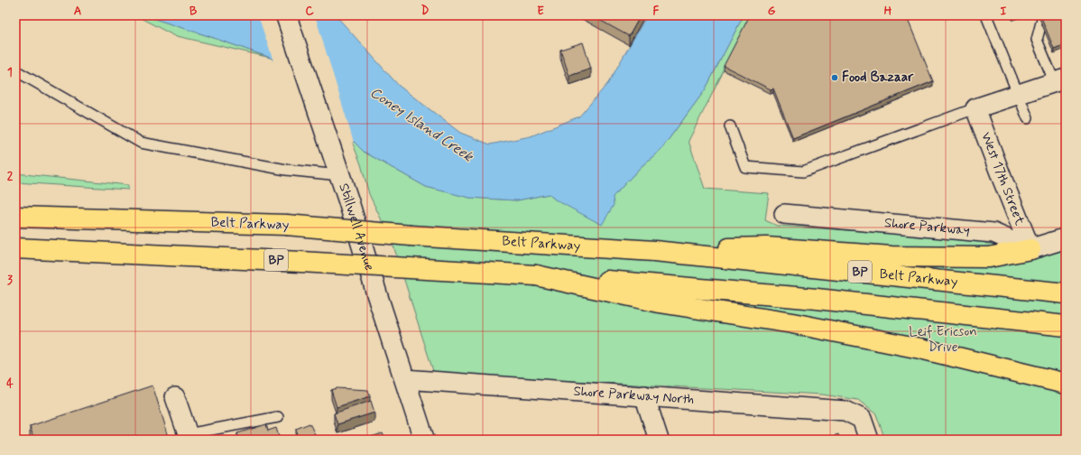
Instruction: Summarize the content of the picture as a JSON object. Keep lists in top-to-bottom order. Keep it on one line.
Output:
{"streets":{"highway":["Belt Parkway","BP"],"main road":["Stillwell Avenue"],"street":["West 17th Street","Shore Parkway","Shore Parkway North"]},"crossings":[["West 17th Street","Shore Parkway"],["Stillwell Avenue","Shore Parkway North"]],"water":["Coney Island Creek"],"parks":["Leif Ericson Drive"],"places":["Food Bazaar"],"grid":{"columns":["A","B","C","D","E","F","G","H","I"],"rows":["1","2","3","4"]}}
